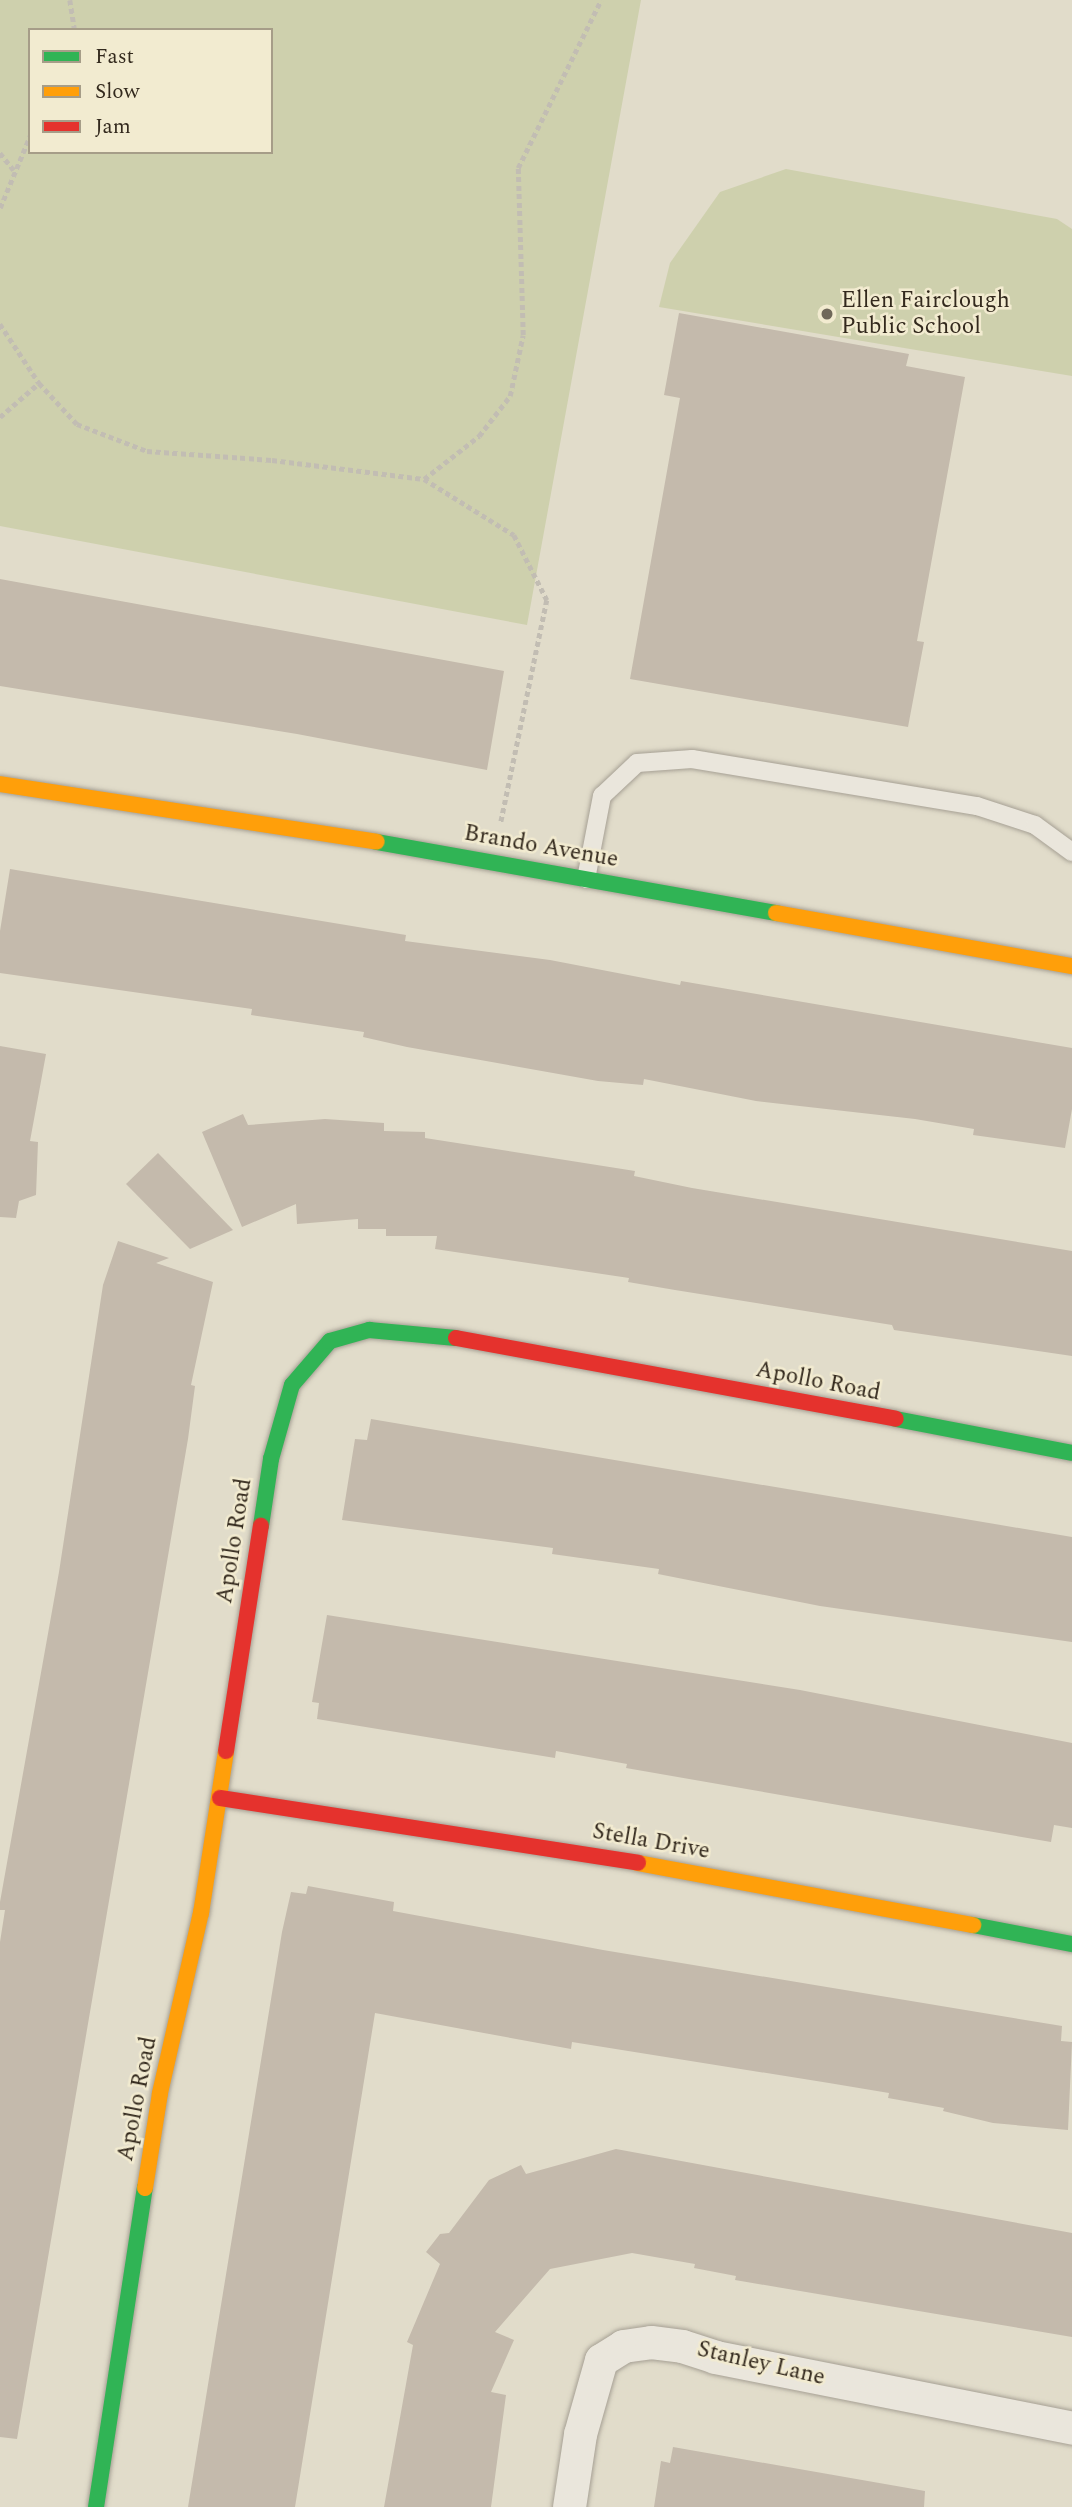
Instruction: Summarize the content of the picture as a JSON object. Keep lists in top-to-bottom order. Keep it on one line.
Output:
{"streets":{"street":["Brando Avenue","Apollo Road","Stella Drive","Stanley Lane"]},"crossings":[["Apollo Road","Stella Drive"]],"places":["Ellen Fairclough Public School"],"legend":["Fast","Slow","Jam"]}
